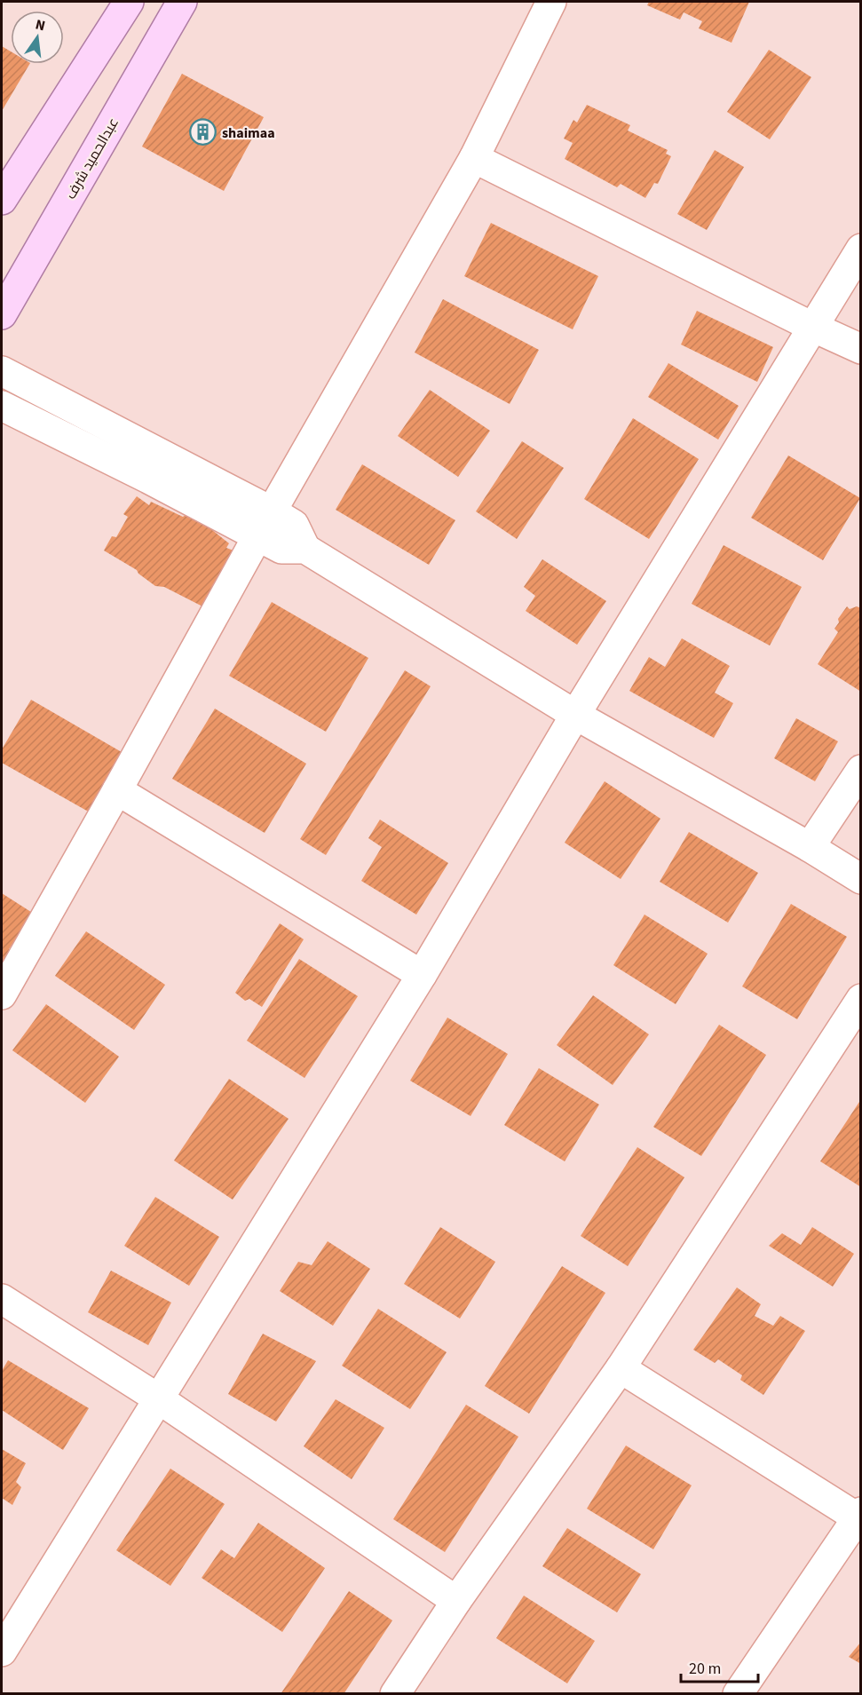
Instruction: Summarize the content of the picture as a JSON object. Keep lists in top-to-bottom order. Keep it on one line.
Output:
{"streets":{"main road":["عبدالحميد شرف"]},"places":{"building":["shaimaa"]},"scale_bar":"20 m","north":"top"}
